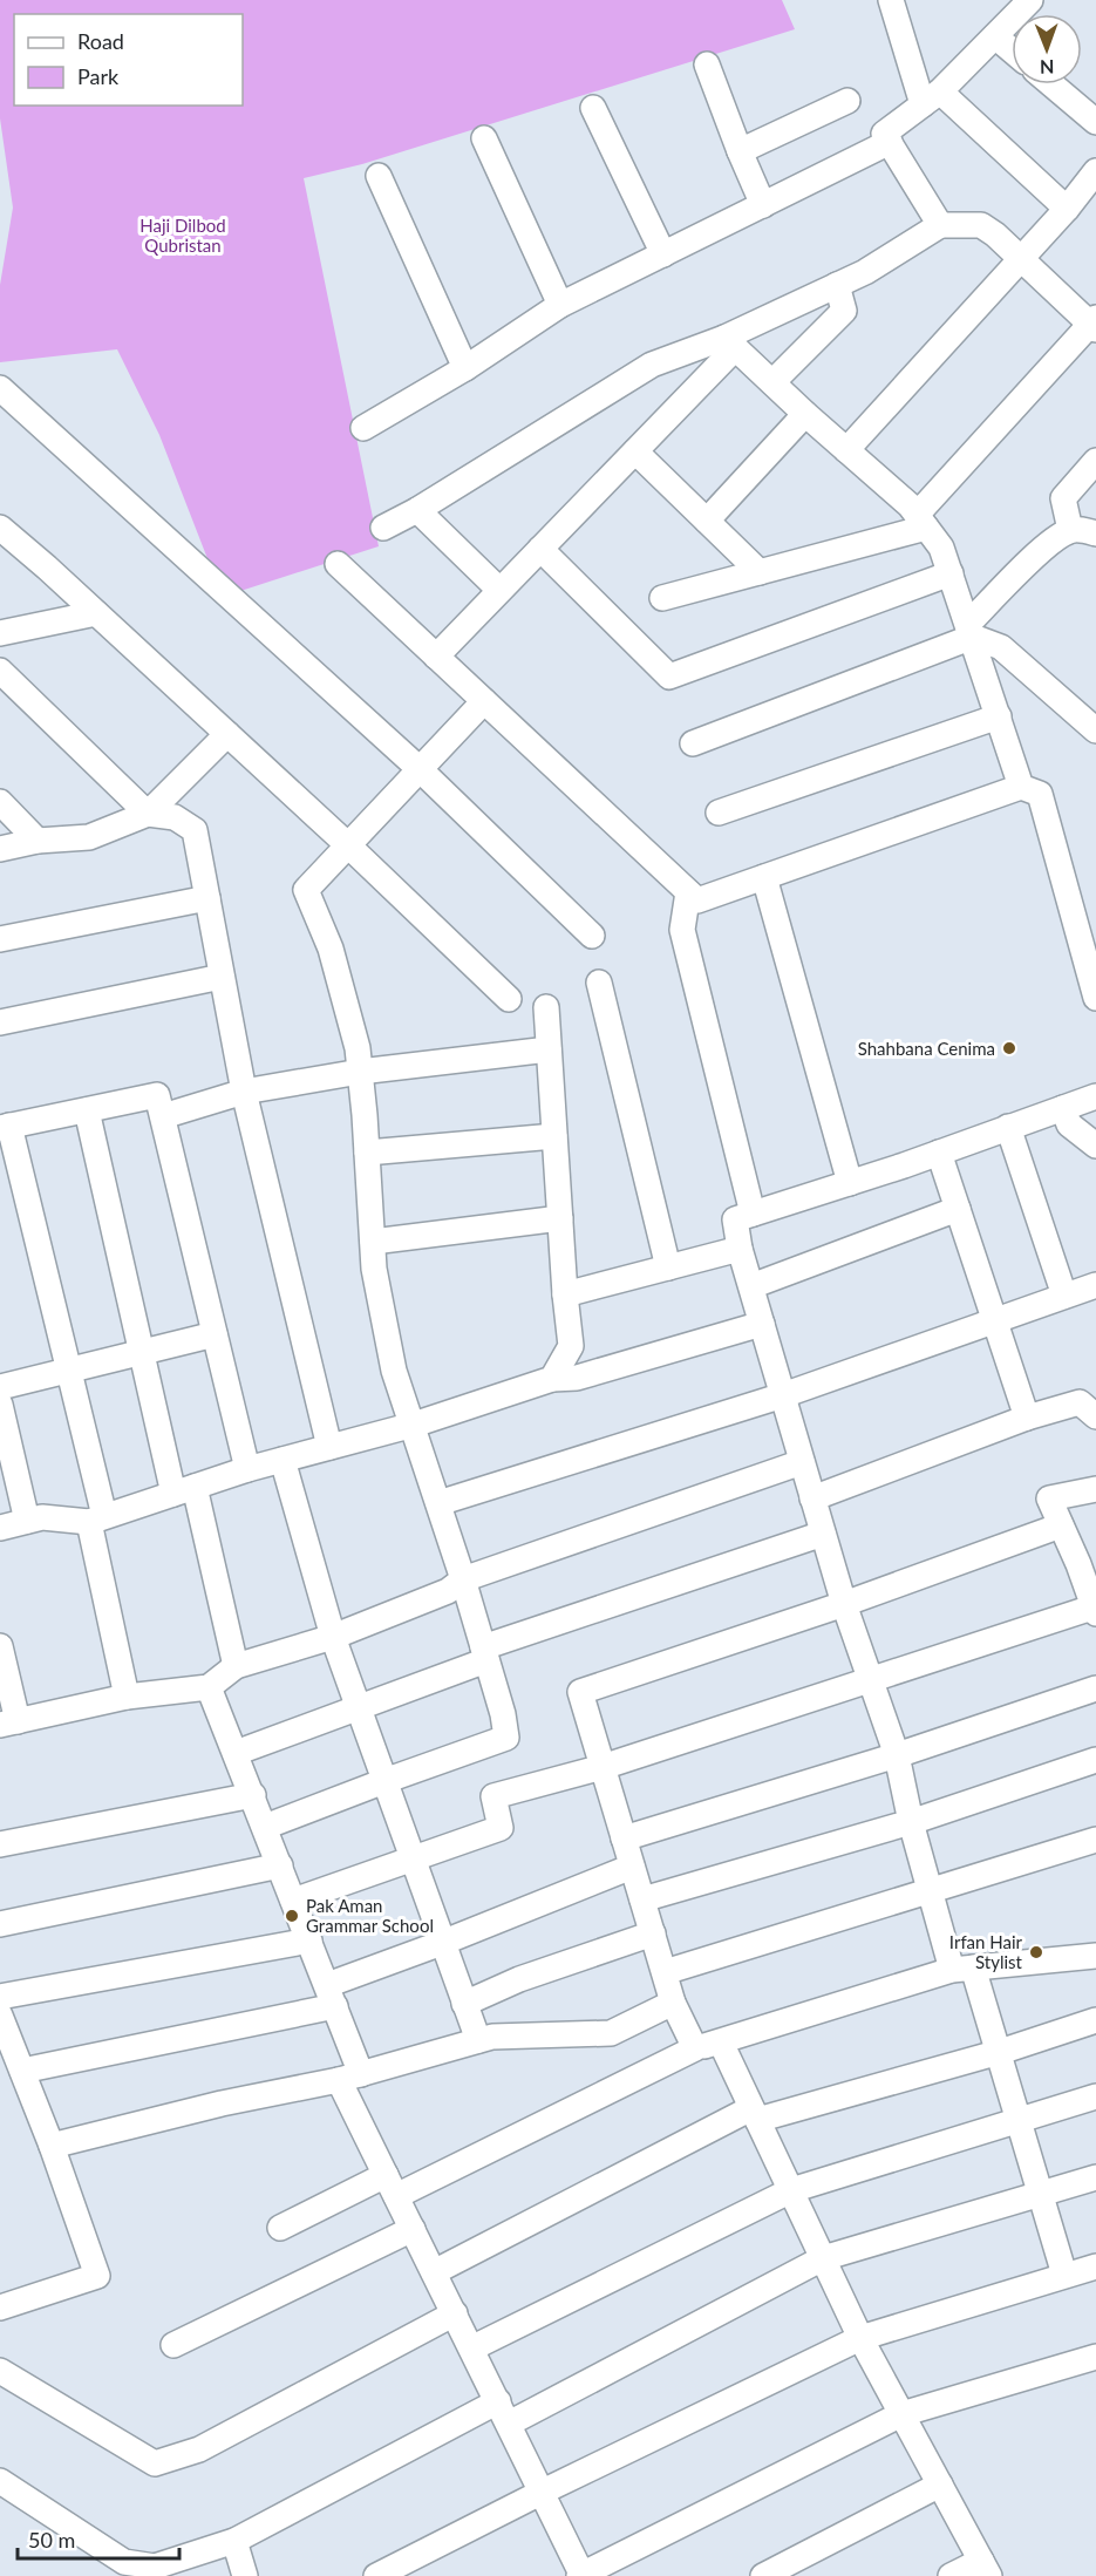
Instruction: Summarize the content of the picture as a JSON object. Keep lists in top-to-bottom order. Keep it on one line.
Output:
{"parks":["Haji Dilbod Qubristan"],"places":["Shahbana Cenima","Pak Aman Grammar School","Irfan Hair Stylist"],"legend":["Road","Park"],"scale_bar":"50 m","north":"bottom"}
